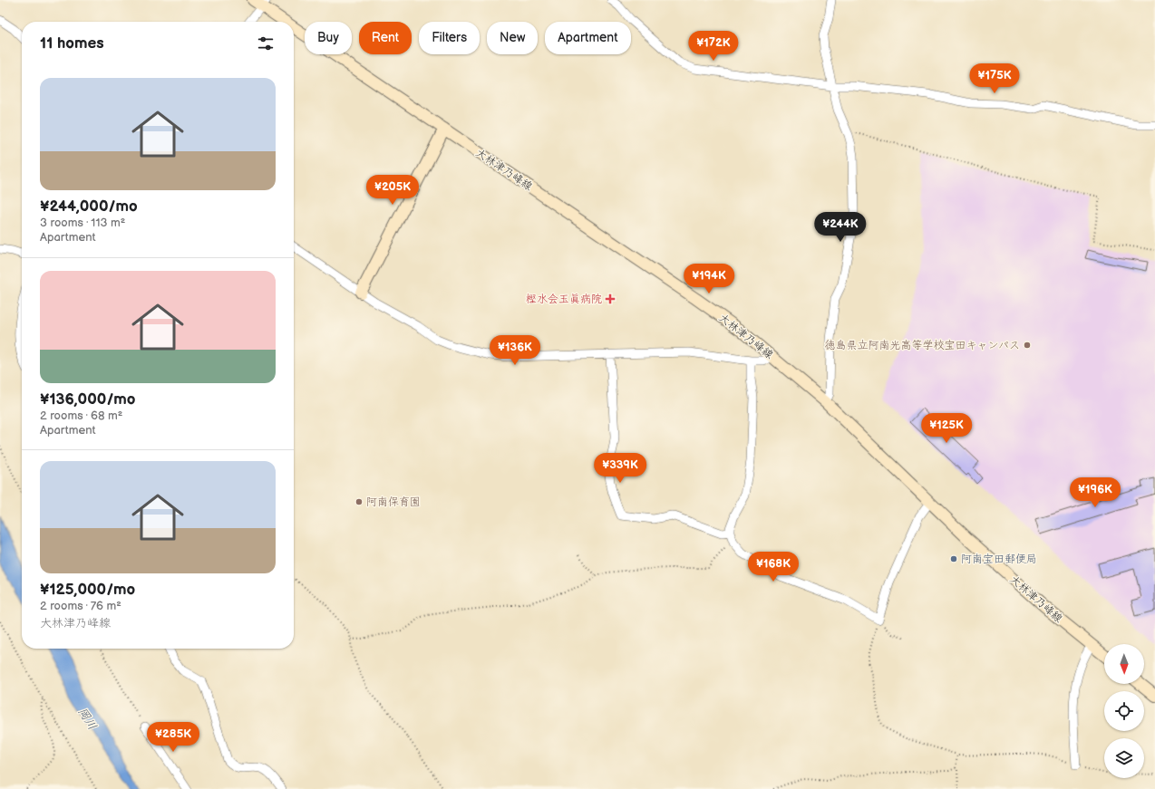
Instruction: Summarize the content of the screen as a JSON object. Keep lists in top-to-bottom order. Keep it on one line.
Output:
{"streets":{"main road":["大林津乃峰線"]},"water":["岡川"],"places":{"health":["樫水会玉眞病院"],"other":["徳島県立阿南光高等学校宝田キャンパス","阿南保育園","阿南宝田郵便局"]},"north":"bottom","page":{"chip":["Buy","Rent","Filters","New","Apartment"],"heading":"11 homes","price":["¥172K","¥175K","¥205K","¥244K","¥194K","¥136K","¥125K","¥339K","¥196K","¥168K","¥285K"],"list":[{"name":"¥244,000/mo","note":"3 rooms · 113 m² · Apartment"},{"name":"¥136,000/mo","note":"2 rooms · 68 m² · Apartment"},{"name":"¥125,000/mo","note":"2 rooms · 76 m² · 大林津乃峰線"}]}}
